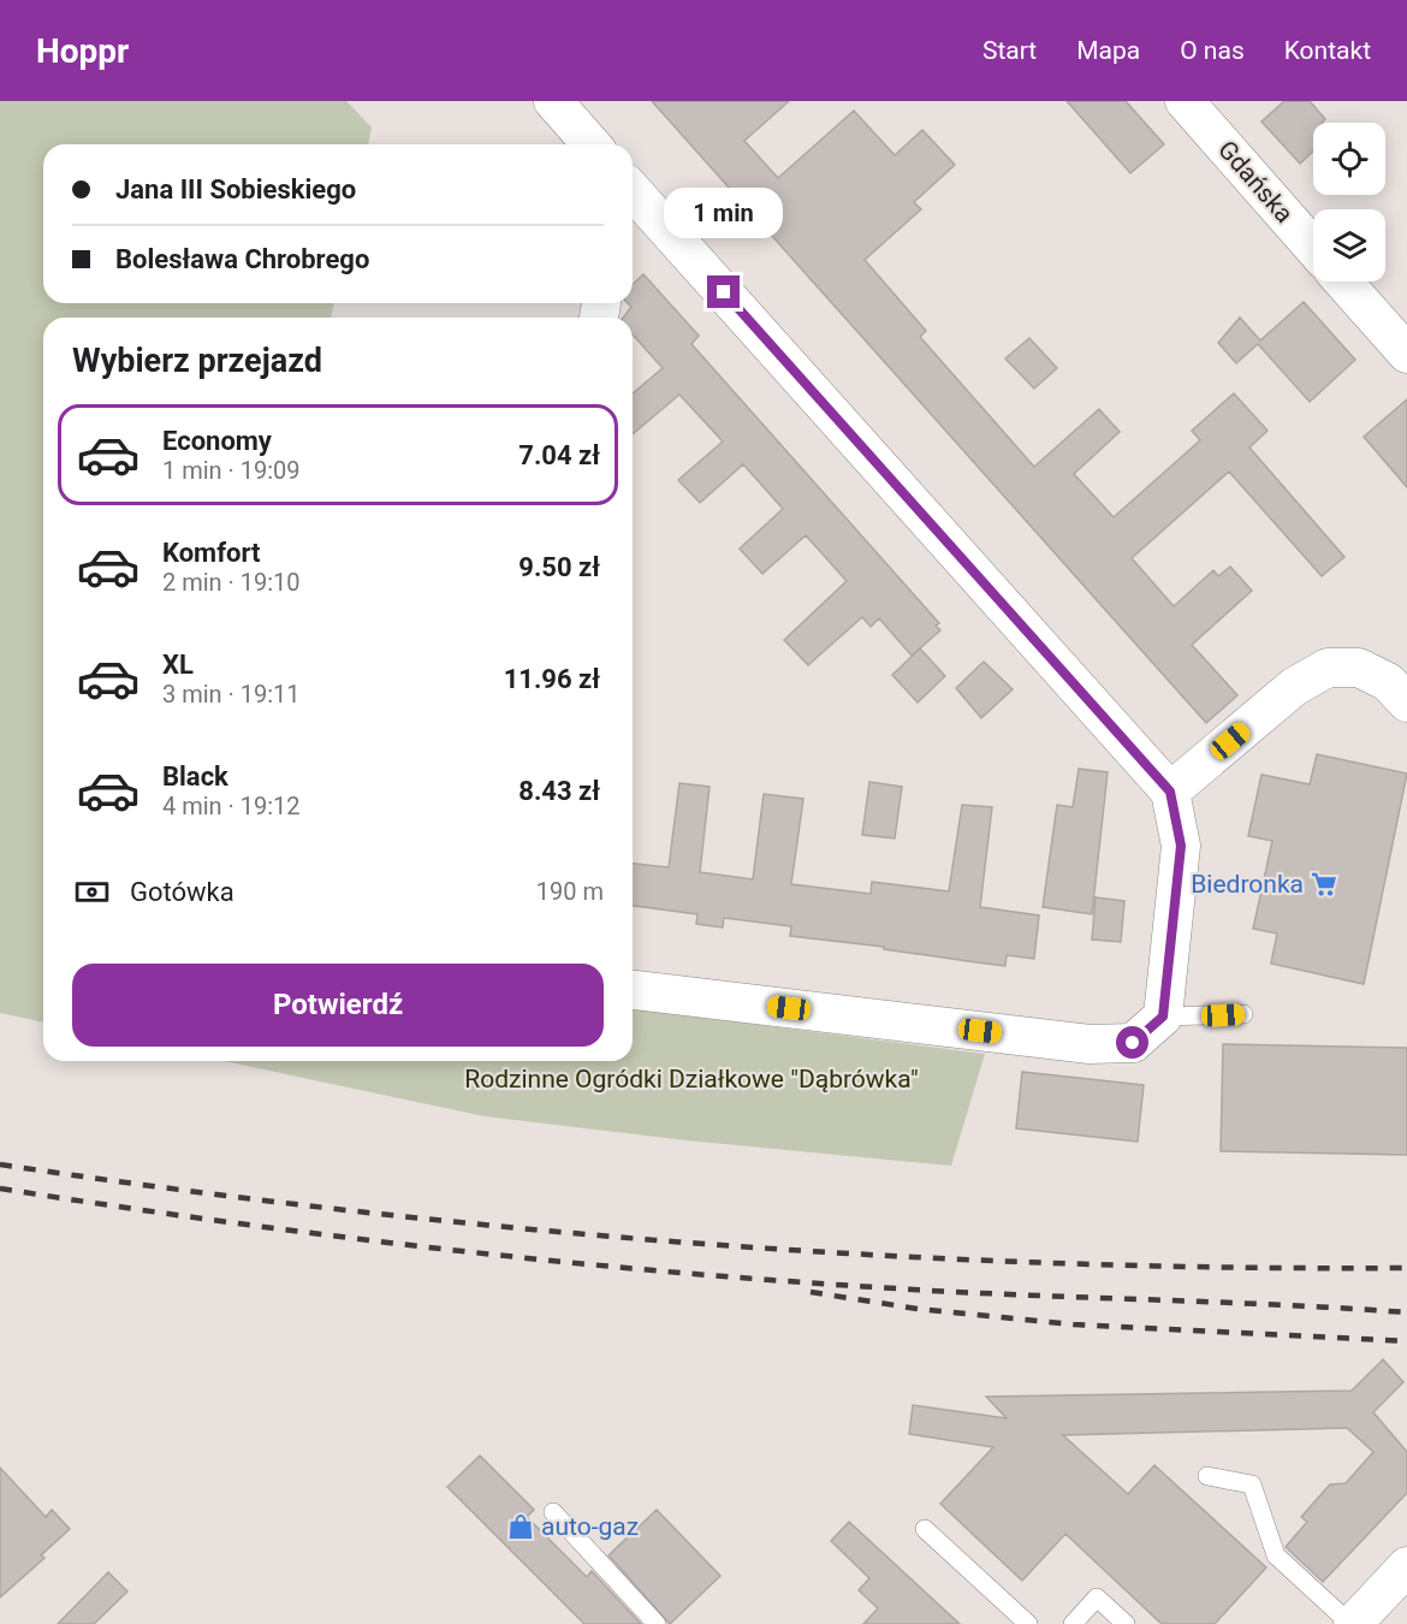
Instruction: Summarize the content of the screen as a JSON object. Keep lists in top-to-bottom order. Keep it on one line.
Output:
{"streets":{"street":["Gdańska"]},"parks":["Rodzinne Ogródki Działkowe \"Dąbrówka\""],"places":{"supermarket":["Biedronka"],"shop":["auto-gaz"]},"page":{"header":"Hoppr","nav":["Start","Mapa","O nas","Kontakt"],"banner":["Jana III Sobieskiego","Bolesława Chrobrego"],"bubble":"1 min","heading":"Wybierz przejazd","list":[{"name":"Economy","note":"1 min · 19:09","value":"7.04 zł"},{"name":"Komfort","note":"2 min · 19:10","value":"9.50 zł"},{"name":"XL","note":"3 min · 19:11","value":"11.96 zł"},{"name":"Black","note":"4 min · 19:12","value":"8.43 zł"}],"pay":["Gotówka","190 m"],"buttons":"Potwierdź"}}
